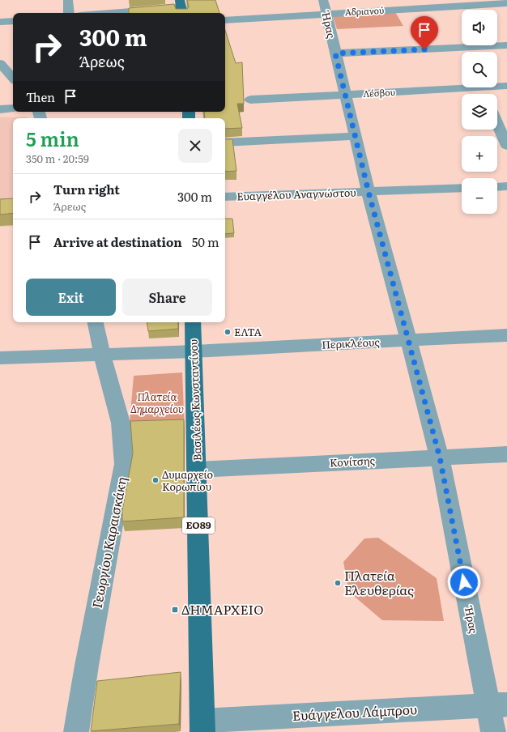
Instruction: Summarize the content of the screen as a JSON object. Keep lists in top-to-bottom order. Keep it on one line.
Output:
{"streets":{"main road":["Βασιλέως Κωνσταντίνου","ΕΟ89"],"street":["Αδριανού","Ήρας","Λέσβου","Ευαγγέλου Αναγνώστου","Περικλέους","Κονίτσης","Γεωργίου Καραισκάκη","Ευάγγελου Λάμπρου"]},"crossings":[["Αδριανού","Ήρας"],["Ήρας","Λέσβου"],["Ήρας","Ευαγγέλου Αναγνώστου"],["Ήρας","Περικλέους"],["Ήρας","Κονίτσης"],["Ήρας","Ευάγγελου Λάμπρου"],["Περικλέους","Βασιλέως Κωνσταντίνου"],["Περικλέους","Γεωργίου Καραισκάκη"],["Βασιλέως Κωνσταντίνου","Κονίτσης"],["Βασιλέως Κωνσταντίνου","Ευάγγελου Λάμπρου"]],"parks":["Πλατεία Δημαρχείου"],"places":{"other":["ΕΛΤΑ","Δυμαρχείο Κορωπίου","Πλατεία Ελευθερίας"],"transit":["ΔΗΜΑΡΧΕΙΟ"]},"page":{"map_buttons":["+","−"],"turn":["300 m","Άρεως"],"then":"Then","heading":["5 min","350 m · 20:59"],"list":[{"name":"Turn right","note":"Άρεως","value":"300 m"},{"name":"Arrive at destination","value":"50 m"}],"buttons":["Exit","Share"]}}
